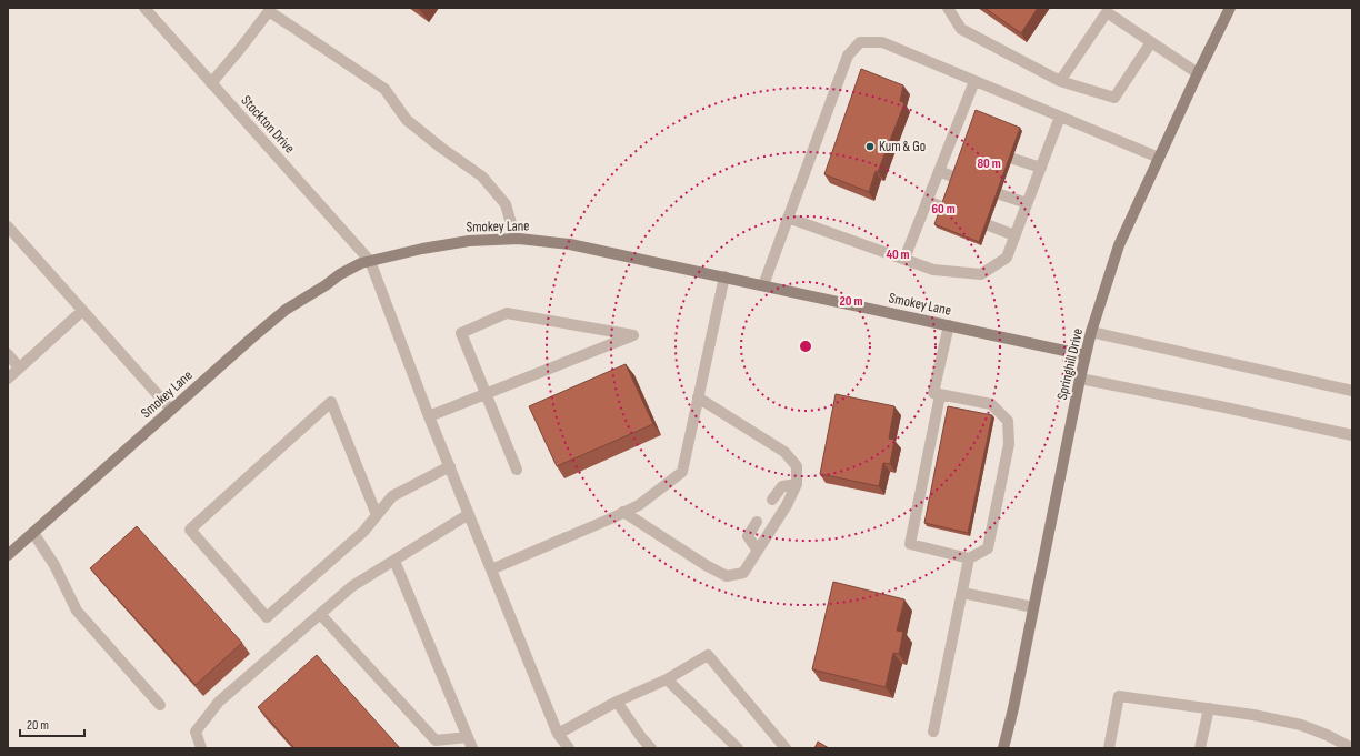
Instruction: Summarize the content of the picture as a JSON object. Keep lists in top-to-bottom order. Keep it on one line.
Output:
{"streets":{"street":["Stockton Drive","Smokey Lane","Springhill Drive"]},"crossings":[["Stockton Drive","Smokey Lane"],["Smokey Lane","Springhill Drive"]],"places":["Kum & Go"],"scale_bar":"20 m","rings":["80 m","60 m","40 m","20 m"]}
